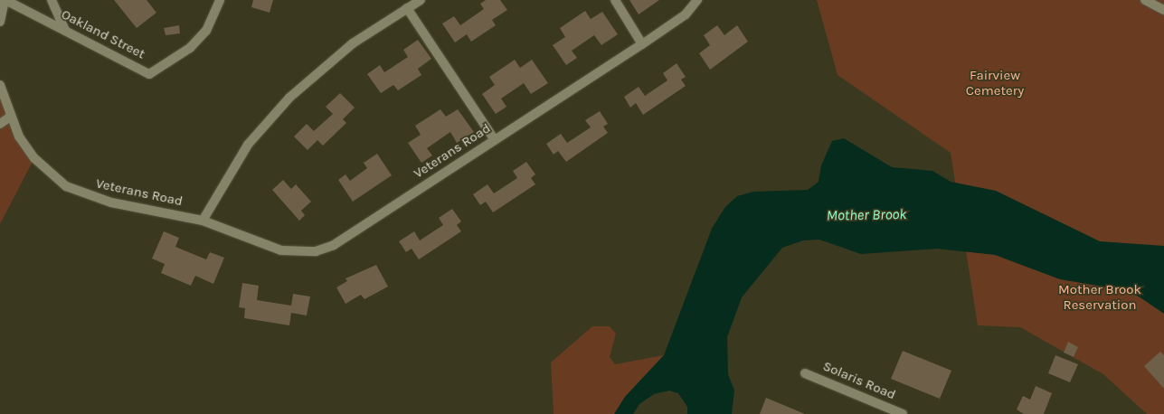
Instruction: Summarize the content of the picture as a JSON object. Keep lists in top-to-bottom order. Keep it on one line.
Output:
{"streets":{"street":["Oakland Street","Veterans Road","Solaris Road"]},"water":["Mother Brook"],"parks":["Fairview Cemetery","Mother Brook Reservation"]}
